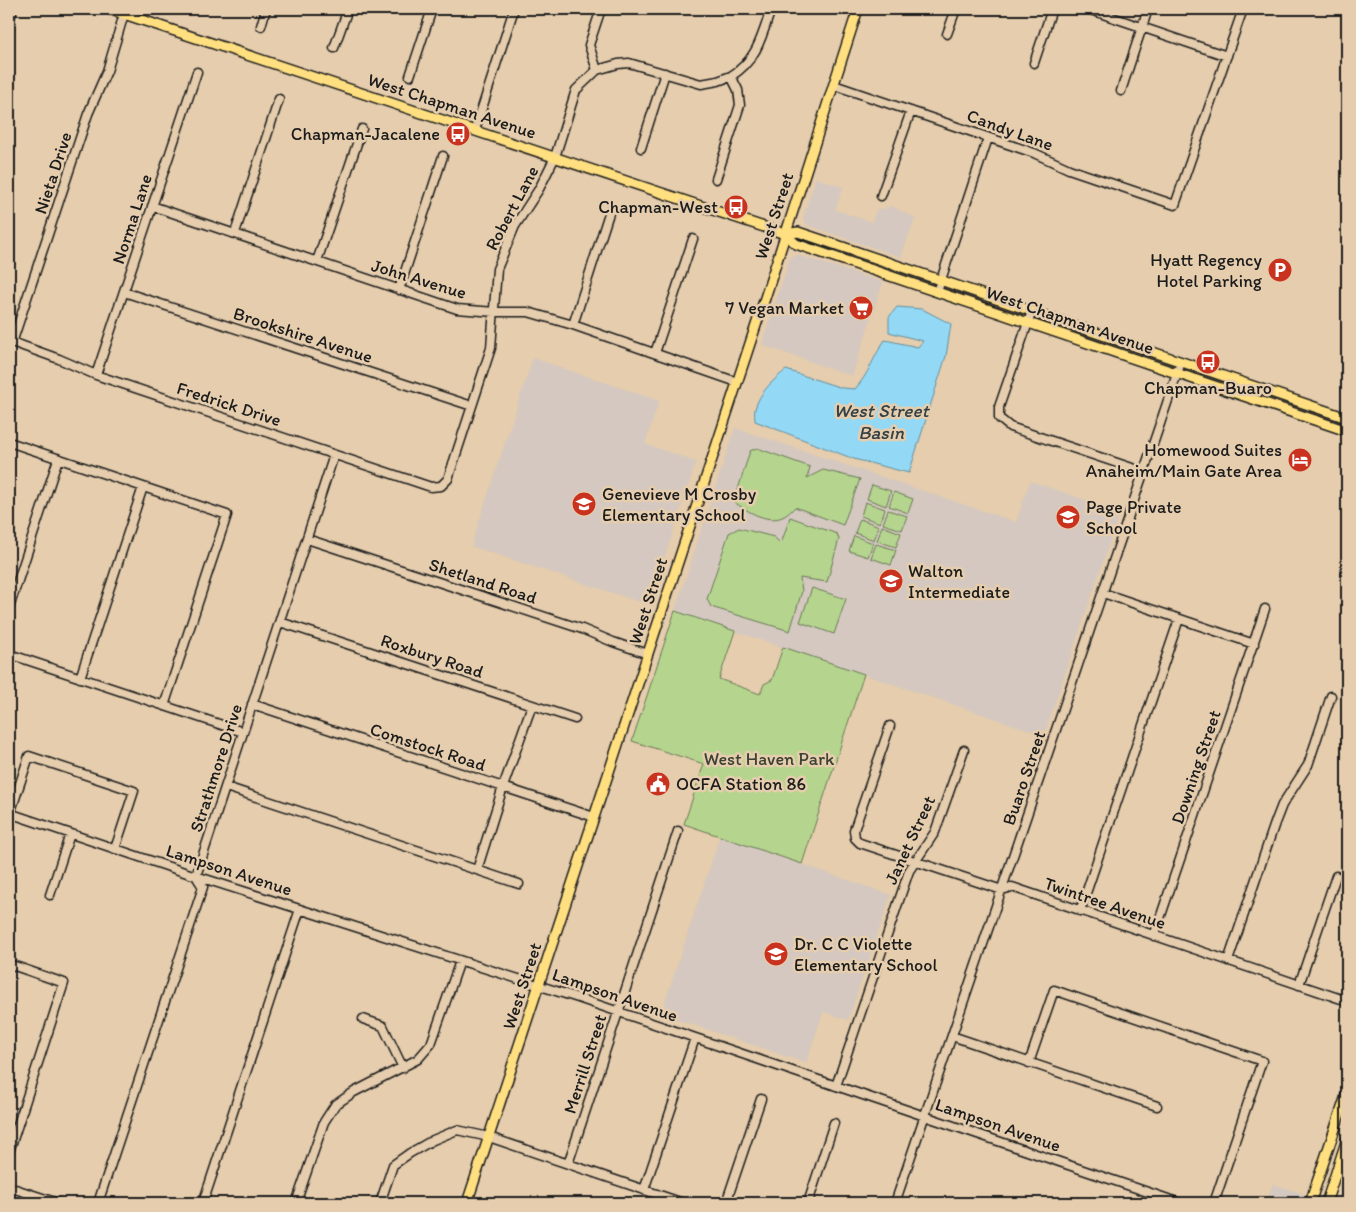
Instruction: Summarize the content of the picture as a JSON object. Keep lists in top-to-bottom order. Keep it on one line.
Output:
{"streets":{"main road":["West Chapman Avenue","West Street"],"street":["Candy Lane","Nieta Drive","Robert Lane","Norma Lane","John Avenue","Brookshire Avenue","Fredrick Drive","Shetland Road","Roxbury Road","Comstock Road","Downing Street","Strathmore Drive","Buaro Street","Janet Street","Lampson Avenue","Twintree Avenue","Merrill Street"]},"crossings":[["West Chapman Avenue","Nieta Drive"],["West Chapman Avenue","Robert Lane"],["West Chapman Avenue","West Street"],["West Chapman Avenue","Buaro Street"],["Candy Lane","West Street"],["Nieta Drive","Fredrick Drive"],["Robert Lane","John Avenue"],["Robert Lane","Brookshire Avenue"],["Robert Lane","Fredrick Drive"],["West Street","John Avenue"],["West Street","Shetland Road"],["West Street","Comstock Road"],["West Street","Lampson Avenue"],["Norma Lane","John Avenue"],["Norma Lane","Brookshire Avenue"],["Norma Lane","Fredrick Drive"],["Fredrick Drive","Strathmore Drive"],["Shetland Road","Strathmore Drive"],["Roxbury Road","Strathmore Drive"],["Comstock Road","Strathmore Drive"],["Downing Street","Twintree Avenue"],["Strathmore Drive","Lampson Avenue"],["Buaro Street","Lampson Avenue"],["Buaro Street","Twintree Avenue"],["Janet Street","Lampson Avenue"],["Janet Street","Twintree Avenue"],["Lampson Avenue","Merrill Street"]],"water":["West Street Basin"],"parks":["West Haven Park"],"places":{"bus stop":["Chapman-Jacalene","Chapman-West","Chapman-Buaro"],"parking":["Hyatt Regency Hotel Parking"],"supermarket":["7 Vegan Market"],"hotel":["Homewood Suites Anaheim/Main Gate Area"],"school or university":["Genevieve M Crosby Elementary School","Page Private School","Walton Intermediate","Dr. C C Violette Elementary School"],"public building":["OCFA Station 86"]}}
